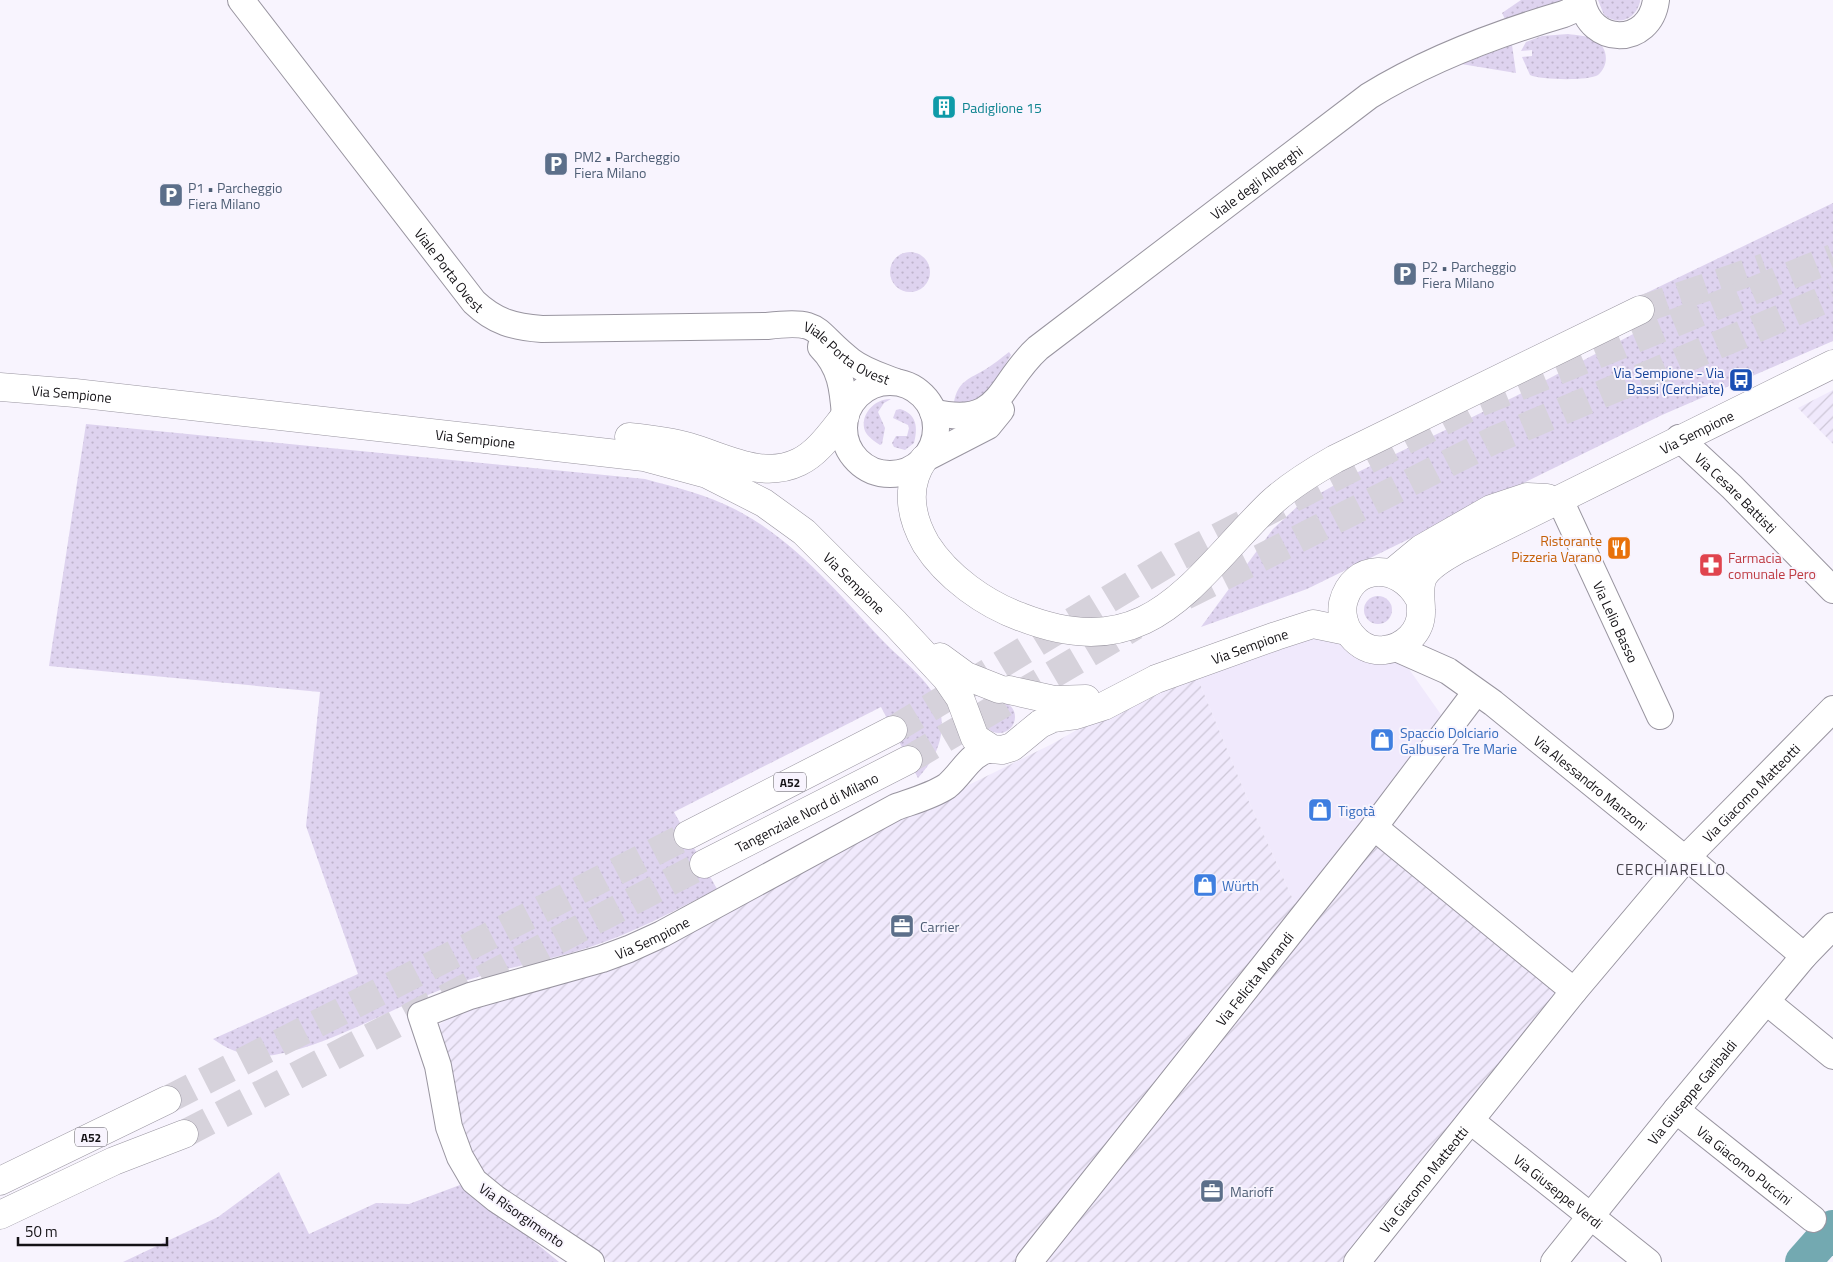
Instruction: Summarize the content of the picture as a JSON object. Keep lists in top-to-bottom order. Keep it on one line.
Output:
{"streets":{"main road":["Via Sempione","A52","Tangenziale Nord di Milano"],"street":["Viale degli Alberghi","Viale Porta Ovest","Via Cesare Battisti","Via Lelio Basso","Via Alessandro Manzoni","Via Giacomo Matteotti","Via Felicita Morandi","Via Giuseppe Garibaldi","Via Giacomo Puccini","Via Giuseppe Verdi","Via Risorgimento"]},"crossings":[["Viale degli Alberghi","Viale Porta Ovest"],["Via Sempione","Via Cesare Battisti"],["Via Sempione","Via Lelio Basso"],["Via Sempione","Via Alessandro Manzoni"],["Via Sempione","Via Risorgimento"],["Via Alessandro Manzoni","Via Giacomo Matteotti"],["Via Alessandro Manzoni","Via Felicita Morandi"],["Via Alessandro Manzoni","Via Giuseppe Garibaldi"],["Via Giacomo Matteotti","Via Giuseppe Verdi"],["Via Giuseppe Garibaldi","Via Giacomo Puccini"],["Via Giuseppe Garibaldi","Via Giuseppe Verdi"]],"districts":["CERCHIARELLO"],"places":{"building":["Padiglione 15"],"parking":["PM2 • Parcheggio Fiera Milano","P1 • Parcheggio Fiera Milano","P2 • Parcheggio Fiera Milano"],"bus stop":["Via Sempione - Via Bassi (Cerchiate)"],"restaurant":["Ristorante Pizzeria Varano"],"pharmacy":["Farmacia comunale Pero"],"shop":["Spaccio Dolciario Galbusera Tre Marie","Tigotà","Würth"],"office":["Carrier","Marioff"]},"scale_bar":"50 m"}
